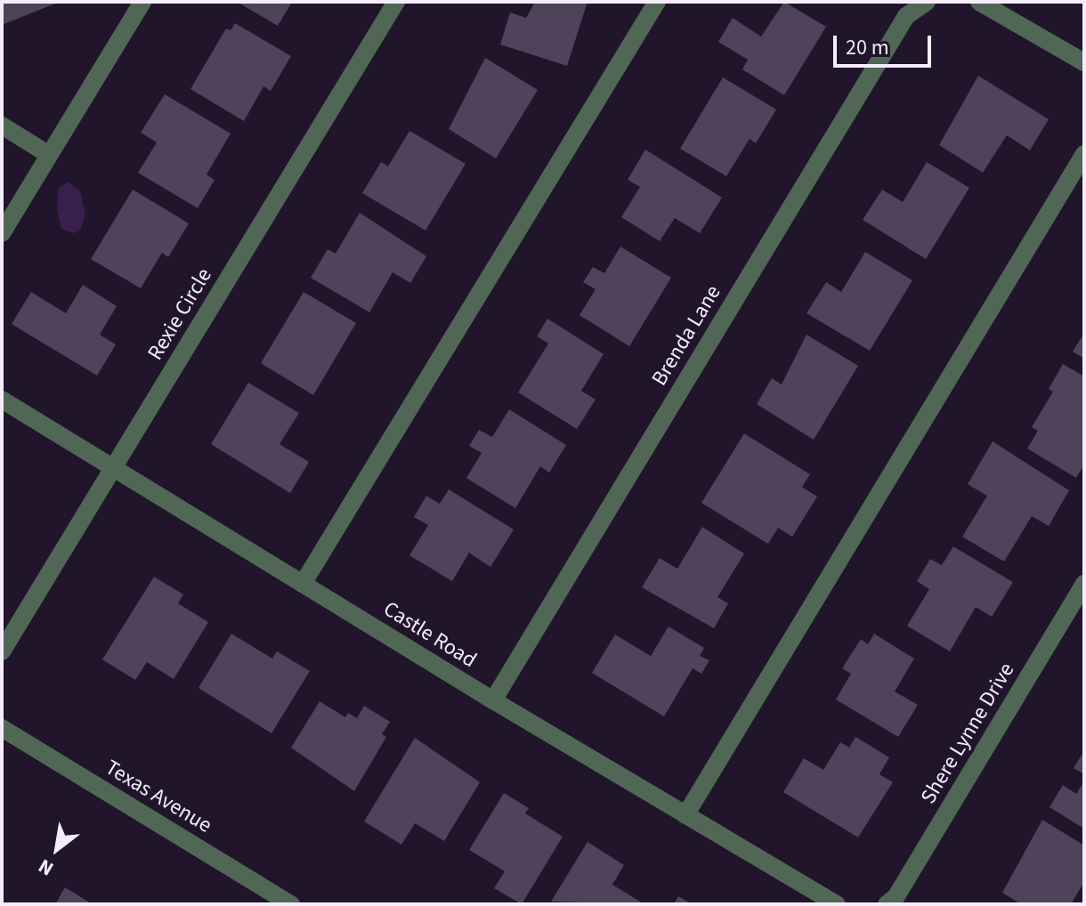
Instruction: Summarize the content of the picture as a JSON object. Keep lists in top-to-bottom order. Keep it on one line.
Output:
{"streets":{"street":["Rexie Circle","Brenda Lane","Castle Road","Shere Lynne Drive","Texas Avenue"]},"crossings":[["Rexie Circle","Castle Road"],["Brenda Lane","Castle Road"]],"scale_bar":"20 m","north":"bottom left"}
